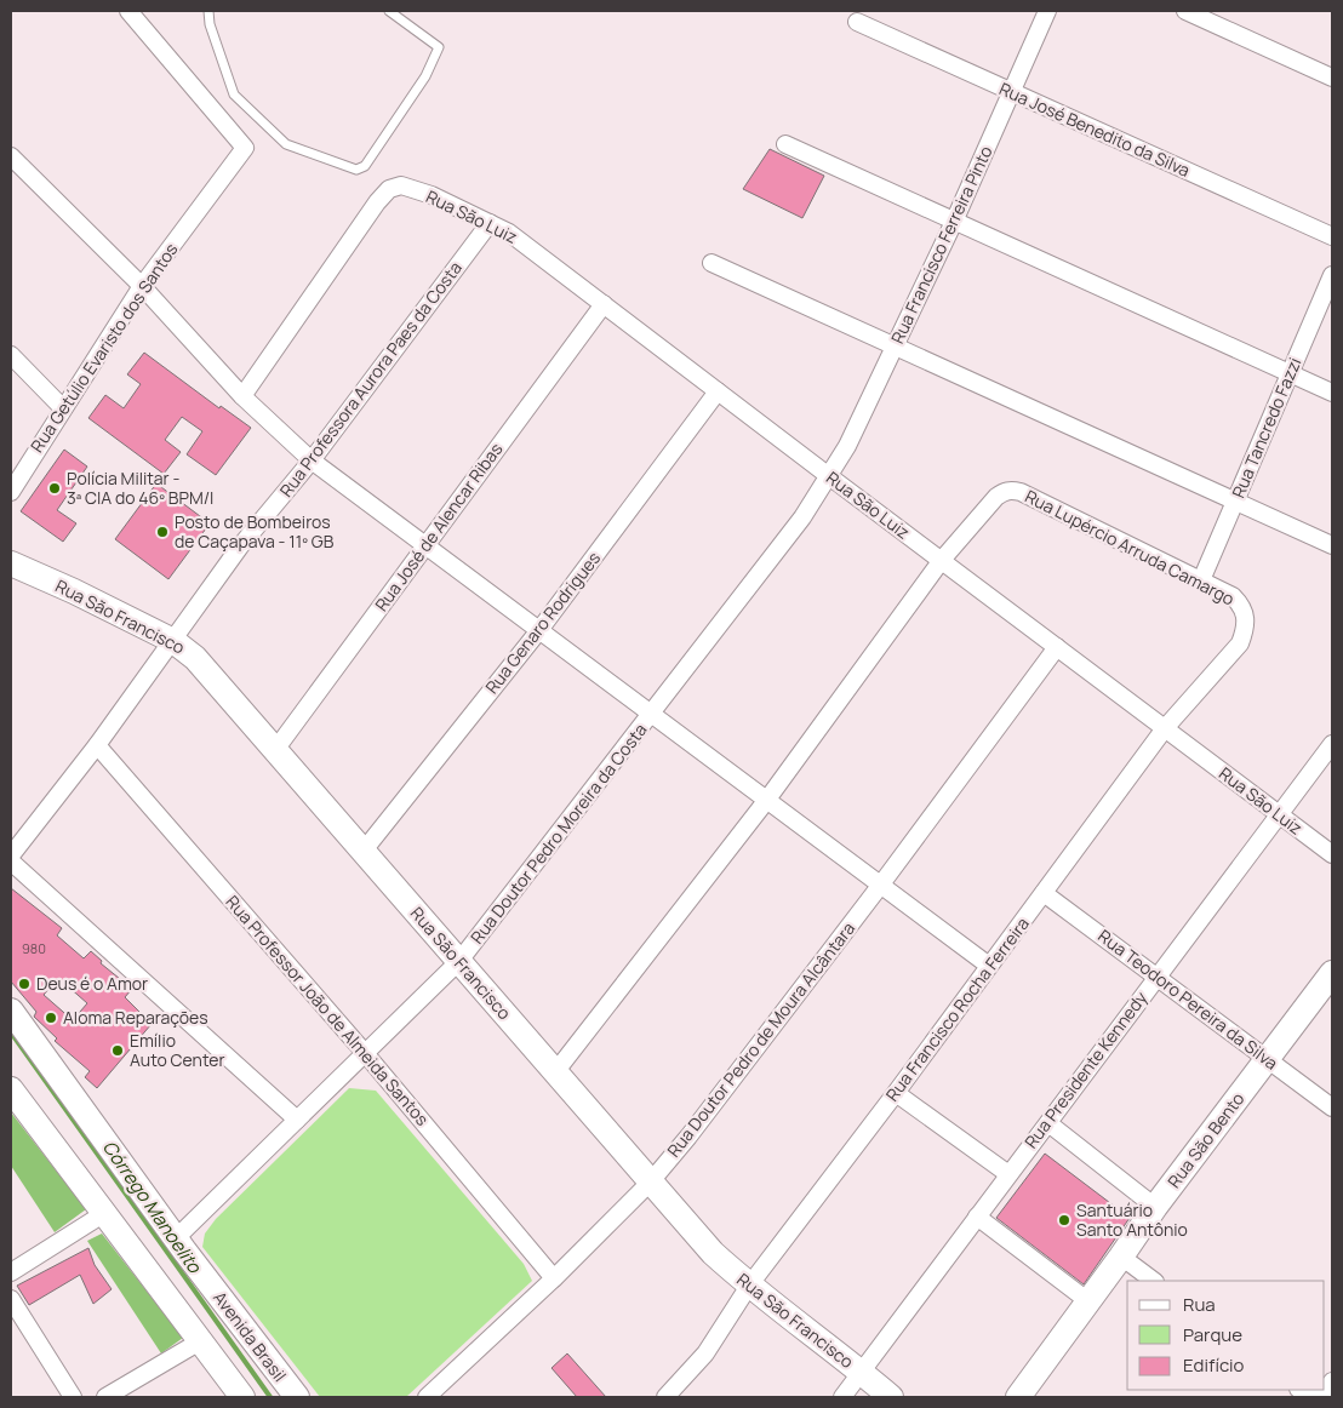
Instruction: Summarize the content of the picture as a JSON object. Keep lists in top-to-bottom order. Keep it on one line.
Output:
{"streets":{"street":["Rua José Benedito da Silva","Rua São Luiz","Rua Francisco Ferreira Pinto","Rua Getúlio Evaristo dos Santos","Rua Professora Aurora Paes da Costa","Rua Tancredo Fazzi","Rua José de Alencar Ribas","Rua Lupércio Arruda Camargo","Rua São Francisco","Rua Genaro Rodrigues","Rua Doutor Pedro Moreira da Costa","Rua Teodoro Pereira da Silva","Rua Francisco Rocha Ferreira","Rua Professor João de Almeida Santos","Rua Doutor Pedro de Moura Alcântara","Rua Presidente Kennedy","Rua São Bento","Avenida Brasil"]},"crossings":[["Rua José Benedito da Silva","Rua Francisco Ferreira Pinto"],["Rua São Luiz","Rua Francisco Ferreira Pinto"],["Rua São Luiz","Rua Professora Aurora Paes da Costa"],["Rua São Luiz","Rua José de Alencar Ribas"],["Rua São Luiz","Rua Lupércio Arruda Camargo"],["Rua São Luiz","Rua Genaro Rodrigues"],["Rua São Luiz","Rua Doutor Pedro Moreira da Costa"],["Rua São Luiz","Rua Francisco Rocha Ferreira"],["Rua São Luiz","Rua Doutor Pedro de Moura Alcântara"],["Rua São Luiz","Rua Presidente Kennedy"],["Rua Francisco Ferreira Pinto","Rua Doutor Pedro Moreira da Costa"],["Rua Professora Aurora Paes da Costa","Rua São Francisco"],["Rua Professora Aurora Paes da Costa","Rua Professor João de Almeida Santos"],["Rua Tancredo Fazzi","Rua Lupércio Arruda Camargo"],["Rua José de Alencar Ribas","Rua São Francisco"],["Rua Lupércio Arruda Camargo","Rua Francisco Rocha Ferreira"],["Rua São Francisco","Rua Genaro Rodrigues"],["Rua São Francisco","Rua Doutor Pedro Moreira da Costa"],["Rua São Francisco","Rua Francisco Rocha Ferreira"],["Rua São Francisco","Rua Doutor Pedro de Moura Alcântara"],["Rua São Francisco","Rua Presidente Kennedy"],["Rua Doutor Pedro Moreira da Costa","Rua Professor João de Almeida Santos"],["Rua Doutor Pedro Moreira da Costa","Avenida Brasil"],["Rua Teodoro Pereira da Silva","Rua Francisco Rocha Ferreira"],["Rua Teodoro Pereira da Silva","Rua Presidente Kennedy"],["Rua Teodoro Pereira da Silva","Rua São Bento"],["Rua Professor João de Almeida Santos","Rua Doutor Pedro de Moura Alcântara"]],"water":["Córrego Manoelito"],"places":["Polícia Militar - 3ª CIA do 46º BPM/I","Posto de Bombeiros de Caçapava - 11º GB","Deus é o Amor","Aloma Reparações","Emílio Auto Center","Santuário Santo Antônio"],"house_numbers":["980"],"legend":["Rua","Parque","Edifício"]}
